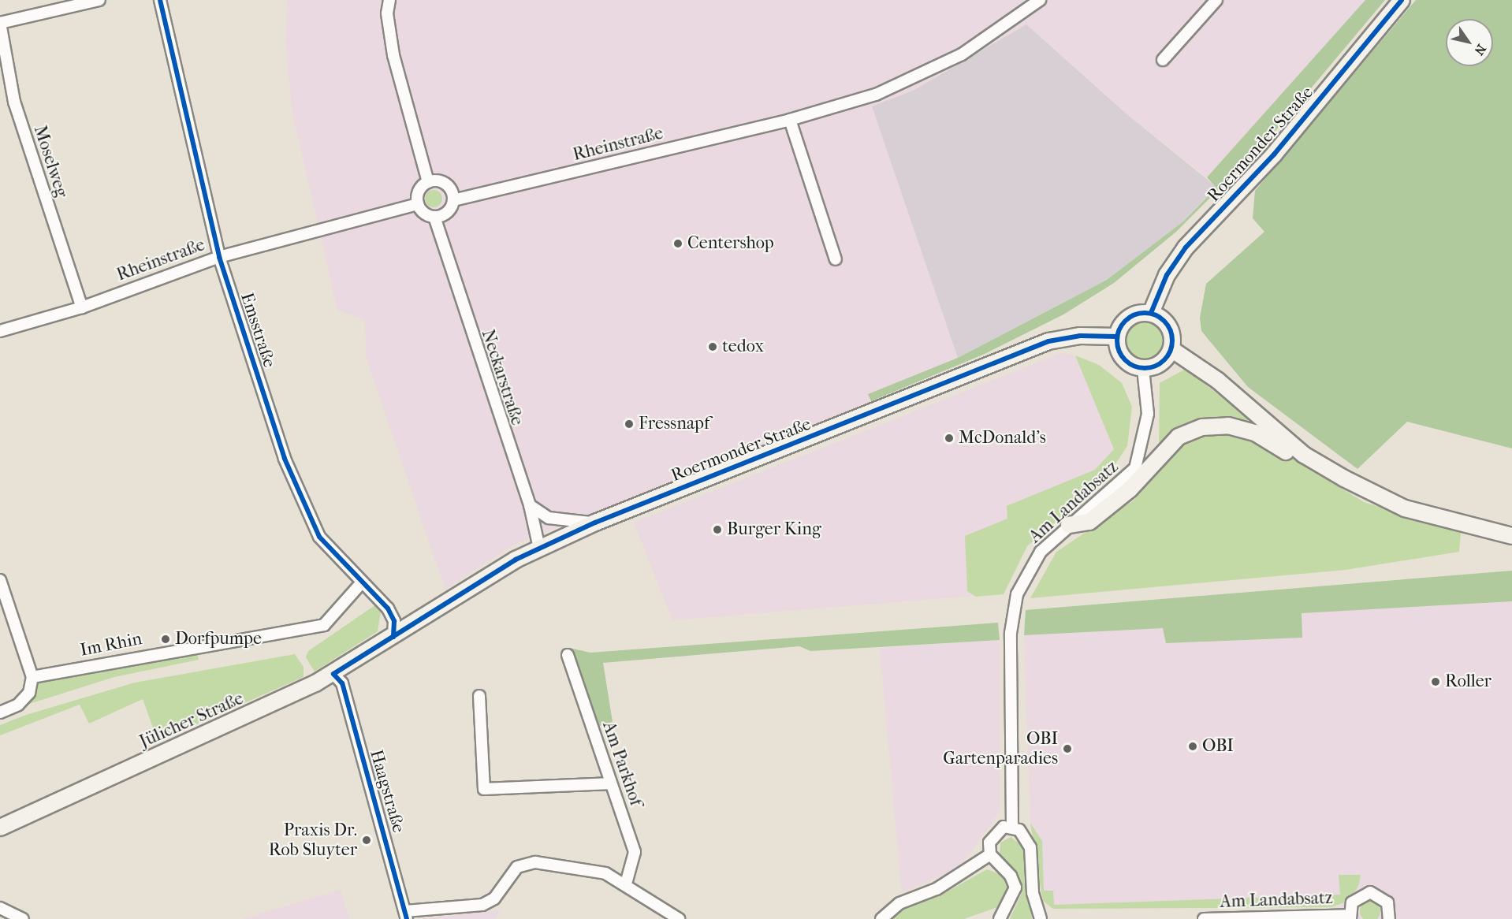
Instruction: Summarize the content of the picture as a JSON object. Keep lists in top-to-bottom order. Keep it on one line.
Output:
{"streets":{"main road":["Roermonder Straße","Jülicher Straße"],"street":["Rheinstraße","Moselweg","Emsstraße","Neckarstraße","Am Landabsatz","Im Rhin","Am Parkhof","Haagstraße"]},"crossings":[["Rheinstraße","Moselweg"],["Rheinstraße","Emsstraße"],["Rheinstraße","Neckarstraße"],["Roermonder Straße","Emsstraße"],["Roermonder Straße","Neckarstraße"],["Roermonder Straße","Am Landabsatz"],["Roermonder Straße","Jülicher Straße"],["Emsstraße","Im Rhin"],["Emsstraße","Jülicher Straße"],["Jülicher Straße","Haagstraße"]],"places":["Centershop","tedox","Fressnapf","McDonald's","Burger King","Dorfpumpe","Roller","OBI","OBI Gartenparadies","Praxis Dr. Rob Sluyter"],"north":"bottom right"}
